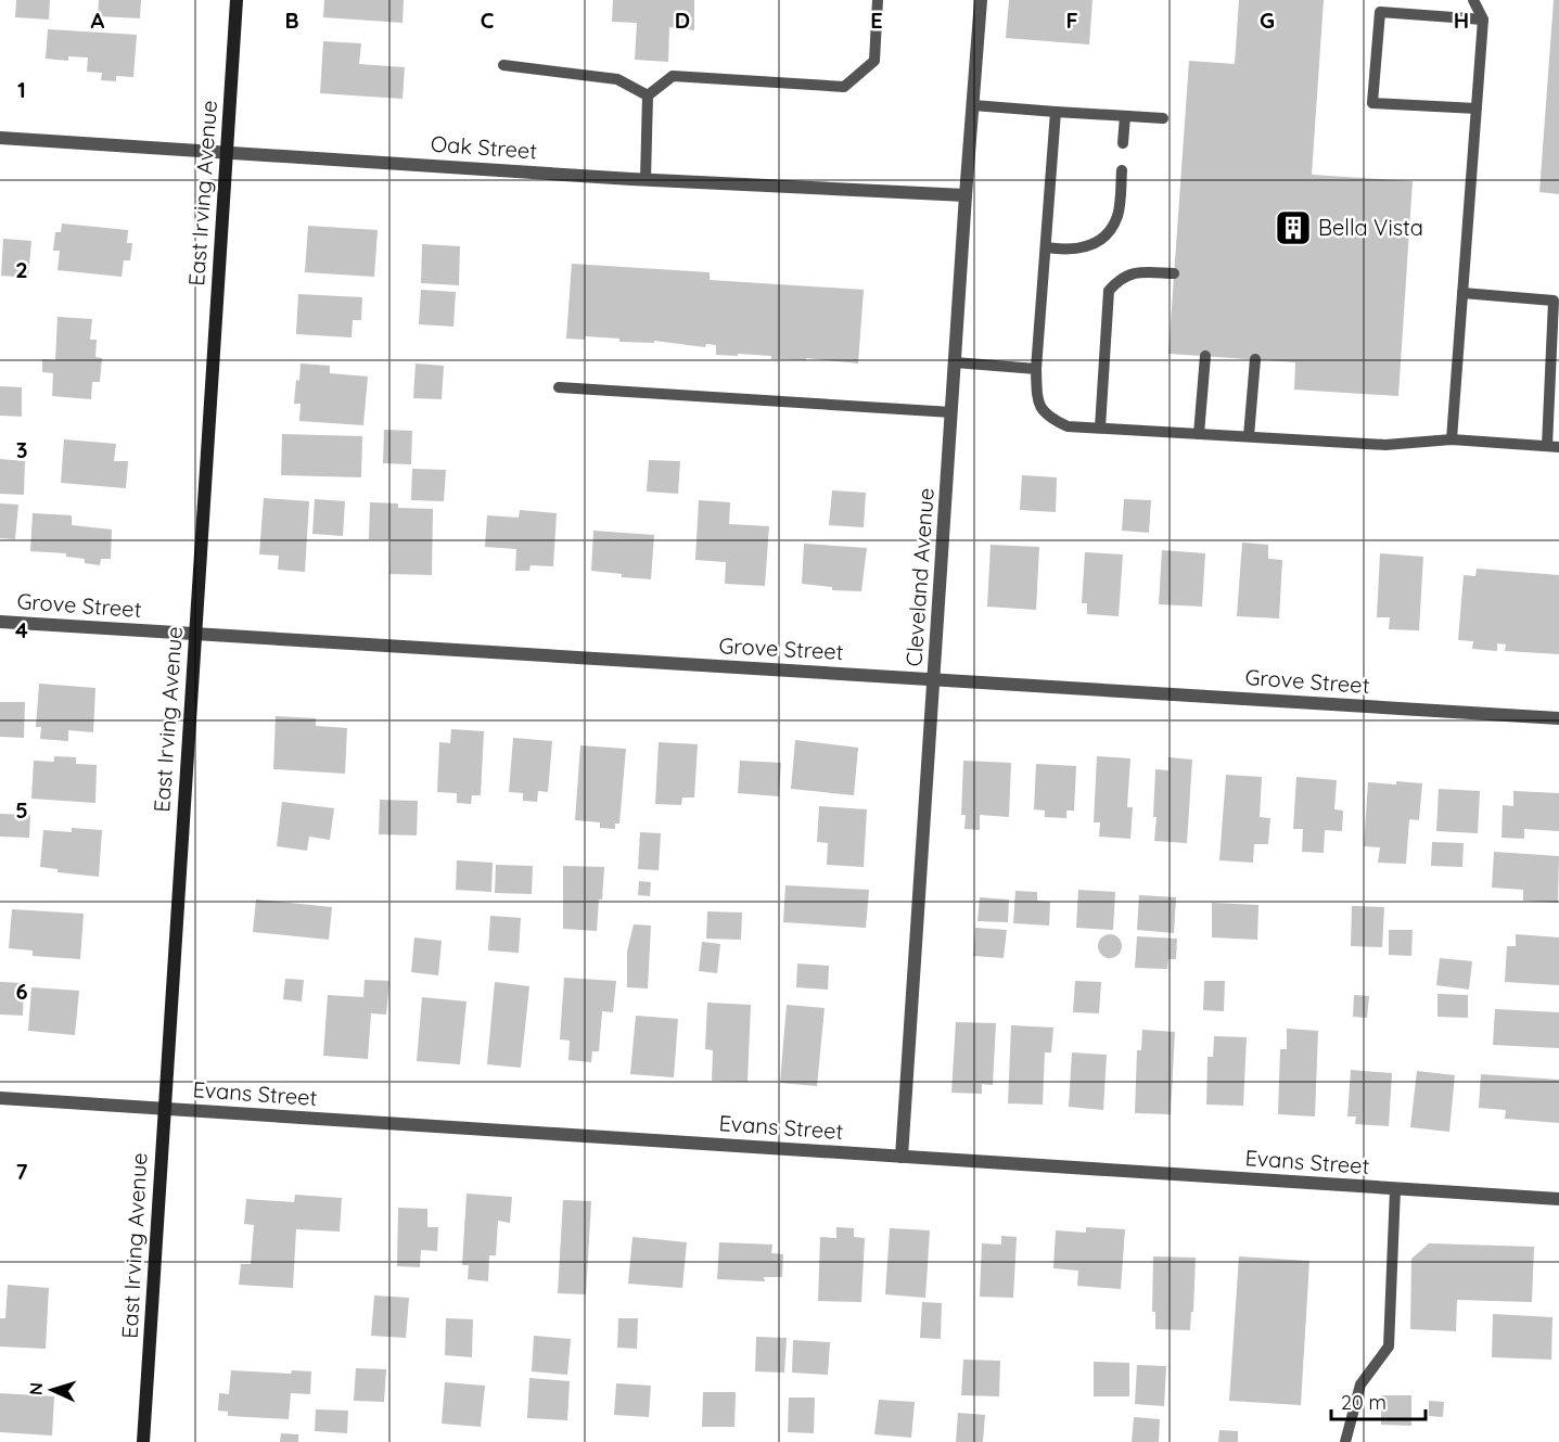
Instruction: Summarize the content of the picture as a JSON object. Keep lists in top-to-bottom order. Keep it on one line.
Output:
{"streets":{"street":["Oak Street","East Irving Avenue","Cleveland Avenue","Grove Street","Evans Street"]},"crossings":[["Oak Street","East Irving Avenue"],["Oak Street","Cleveland Avenue"],["East Irving Avenue","Grove Street"],["East Irving Avenue","Evans Street"],["Cleveland Avenue","Grove Street"],["Cleveland Avenue","Evans Street"]],"places":{"building":["Bella Vista"]},"scale_bar":"20 m","north":"left","grid":{"columns":["A","B","C","D","E","F","G","H"],"rows":["1","2","3","4","5","6","7"]}}
